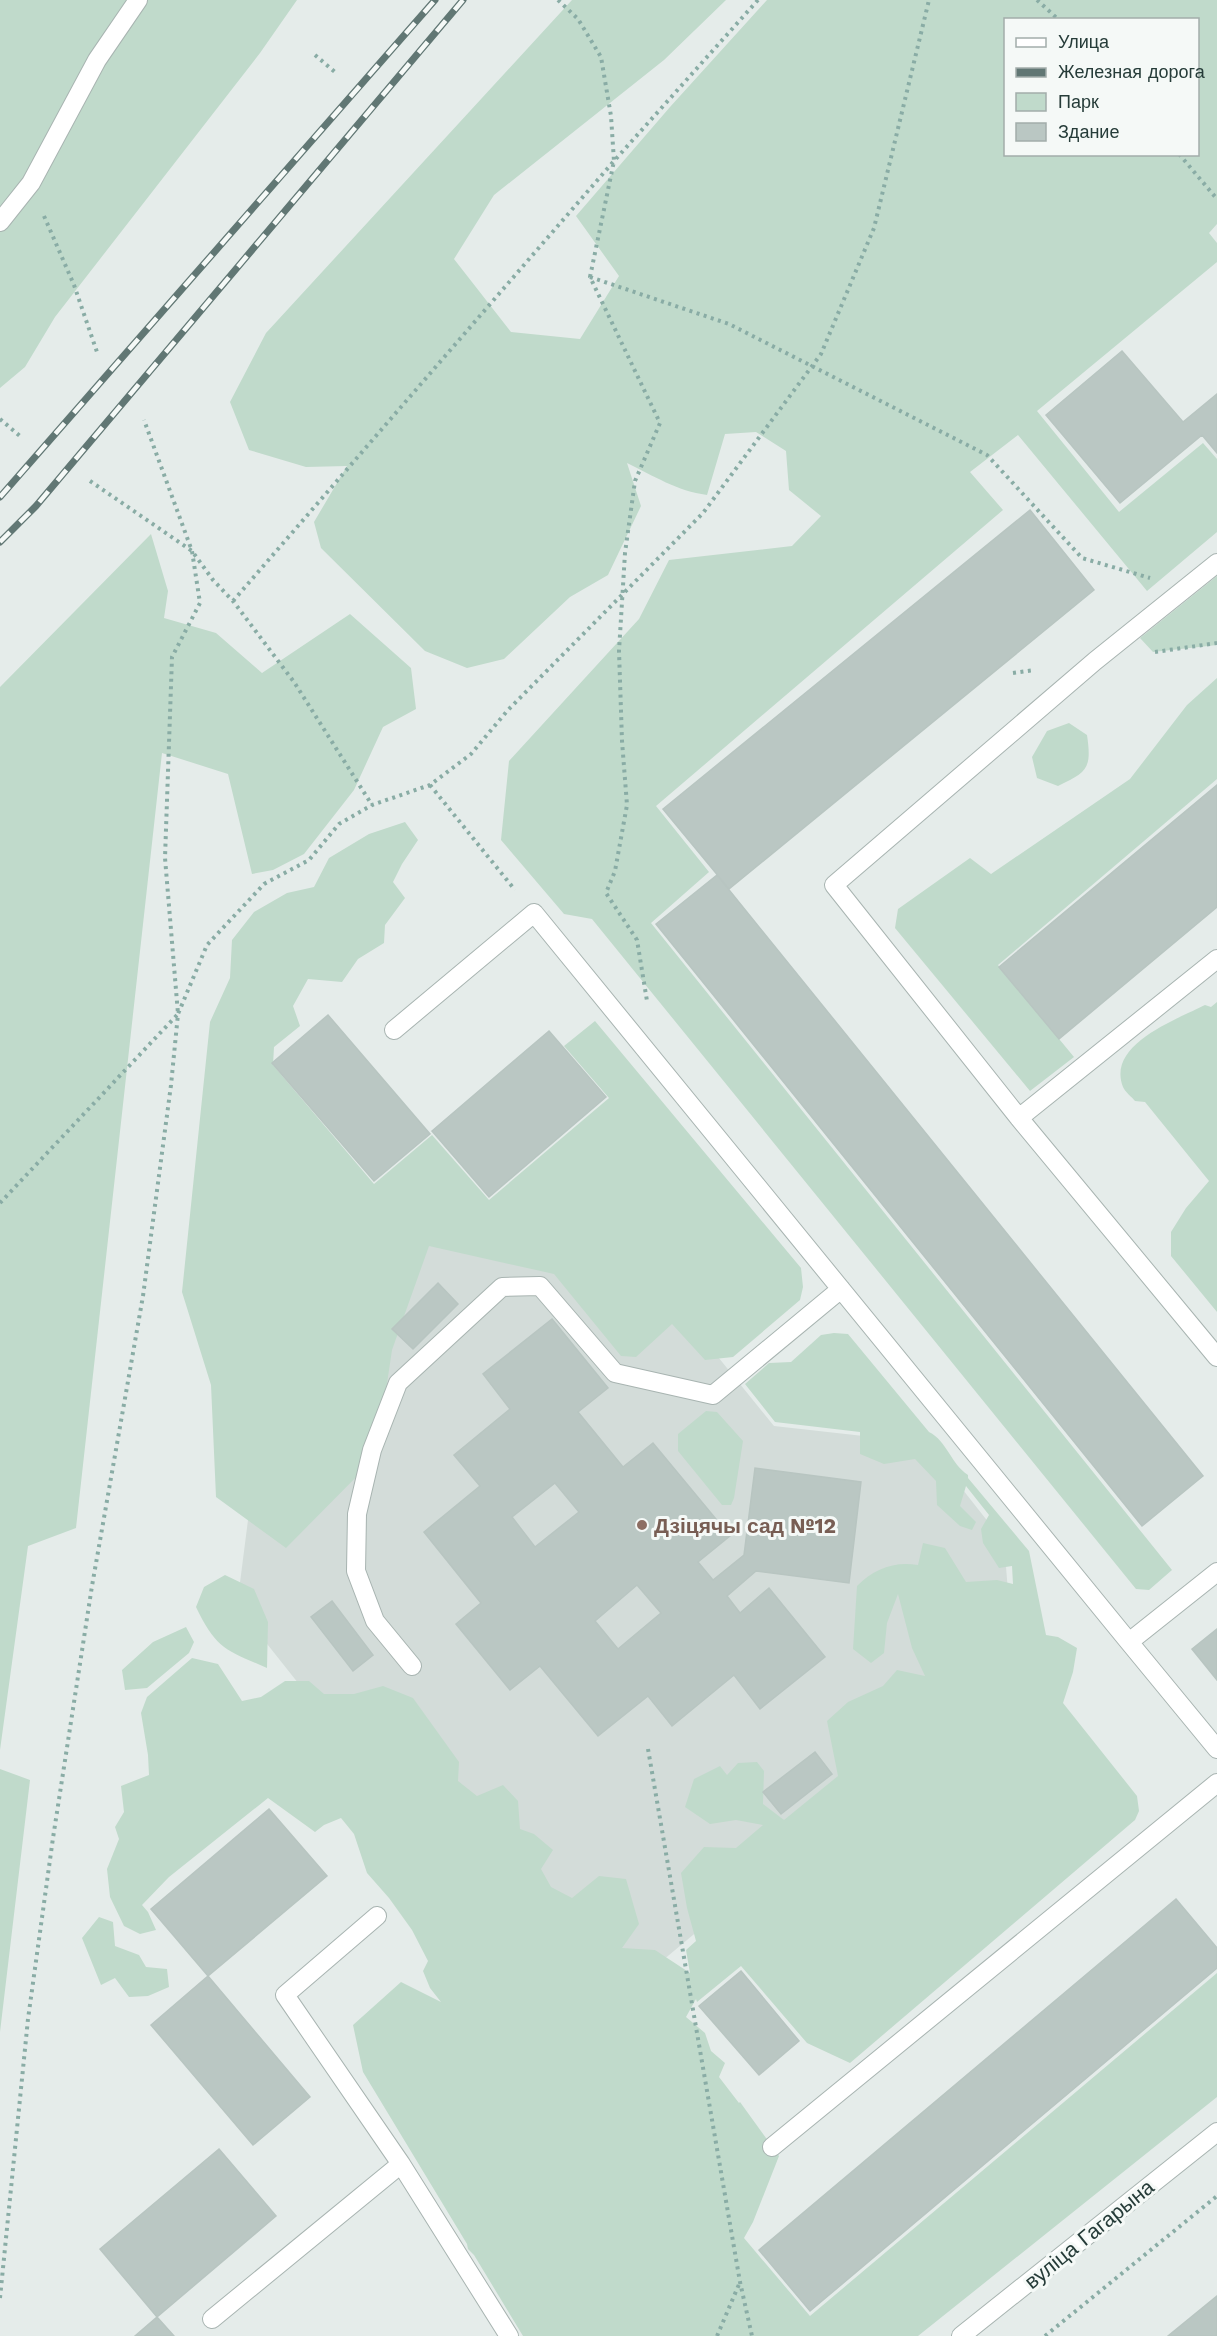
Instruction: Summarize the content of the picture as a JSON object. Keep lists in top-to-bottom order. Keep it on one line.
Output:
{"streets":{"street":["вуліца Гагарына"]},"places":["Дзіцячы сад №12"],"legend":["Улица","Железная дорога","Парк","Здание"]}
